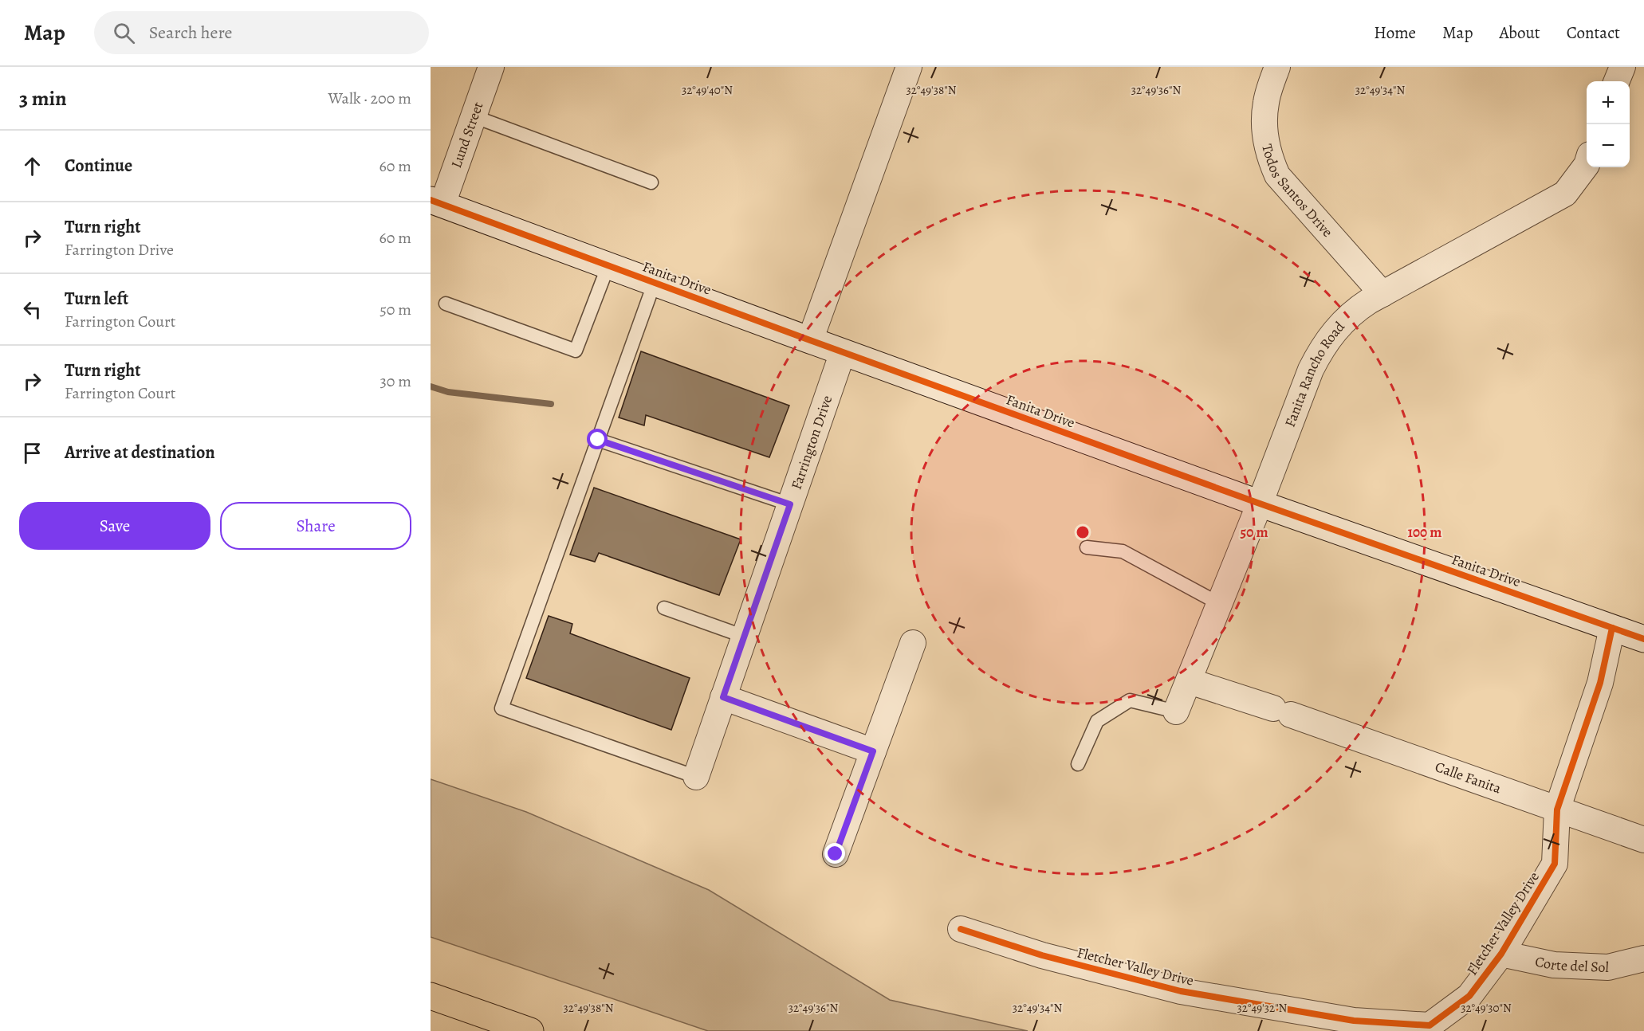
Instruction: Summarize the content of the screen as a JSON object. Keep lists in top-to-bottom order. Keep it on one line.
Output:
{"streets":{"main road":["Fanita Drive"],"street":["Lund Street","Todos Santos Drive","Fanita Rancho Road","Farrington Drive","Calle Fanita","Fletcher Valley Drive","Corte del Sol"]},"crossings":[["Lund Street","Fanita Drive"],["Todos Santos Drive","Fanita Rancho Road"],["Fanita Drive","Fanita Rancho Road"],["Fanita Drive","Farrington Drive"],["Fanita Drive","Fletcher Valley Drive"],["Fanita Rancho Road","Calle Fanita"],["Calle Fanita","Fletcher Valley Drive"],["Fletcher Valley Drive","Corte del Sol"]],"page":{"header":"Map","search":"Search here","nav":["Home","Map","About","Contact"],"heading":["3 min","Walk · 200 m"],"map_buttons":["+","−"],"list":[["Continue","60 m"],["Turn right","Farrington Drive","60 m"],["Turn left","Farrington Court","50 m"],["Turn right","Farrington Court","30 m"],"Arrive at destination"],"buttons":["Save","Share"]},"coordinates":["32°49'40\"N","32°49'38\"N","32°49'36\"N","32°49'34\"N","32°49'32\"N","32°49'30\"N"],"rings":["50 m","100 m"]}
